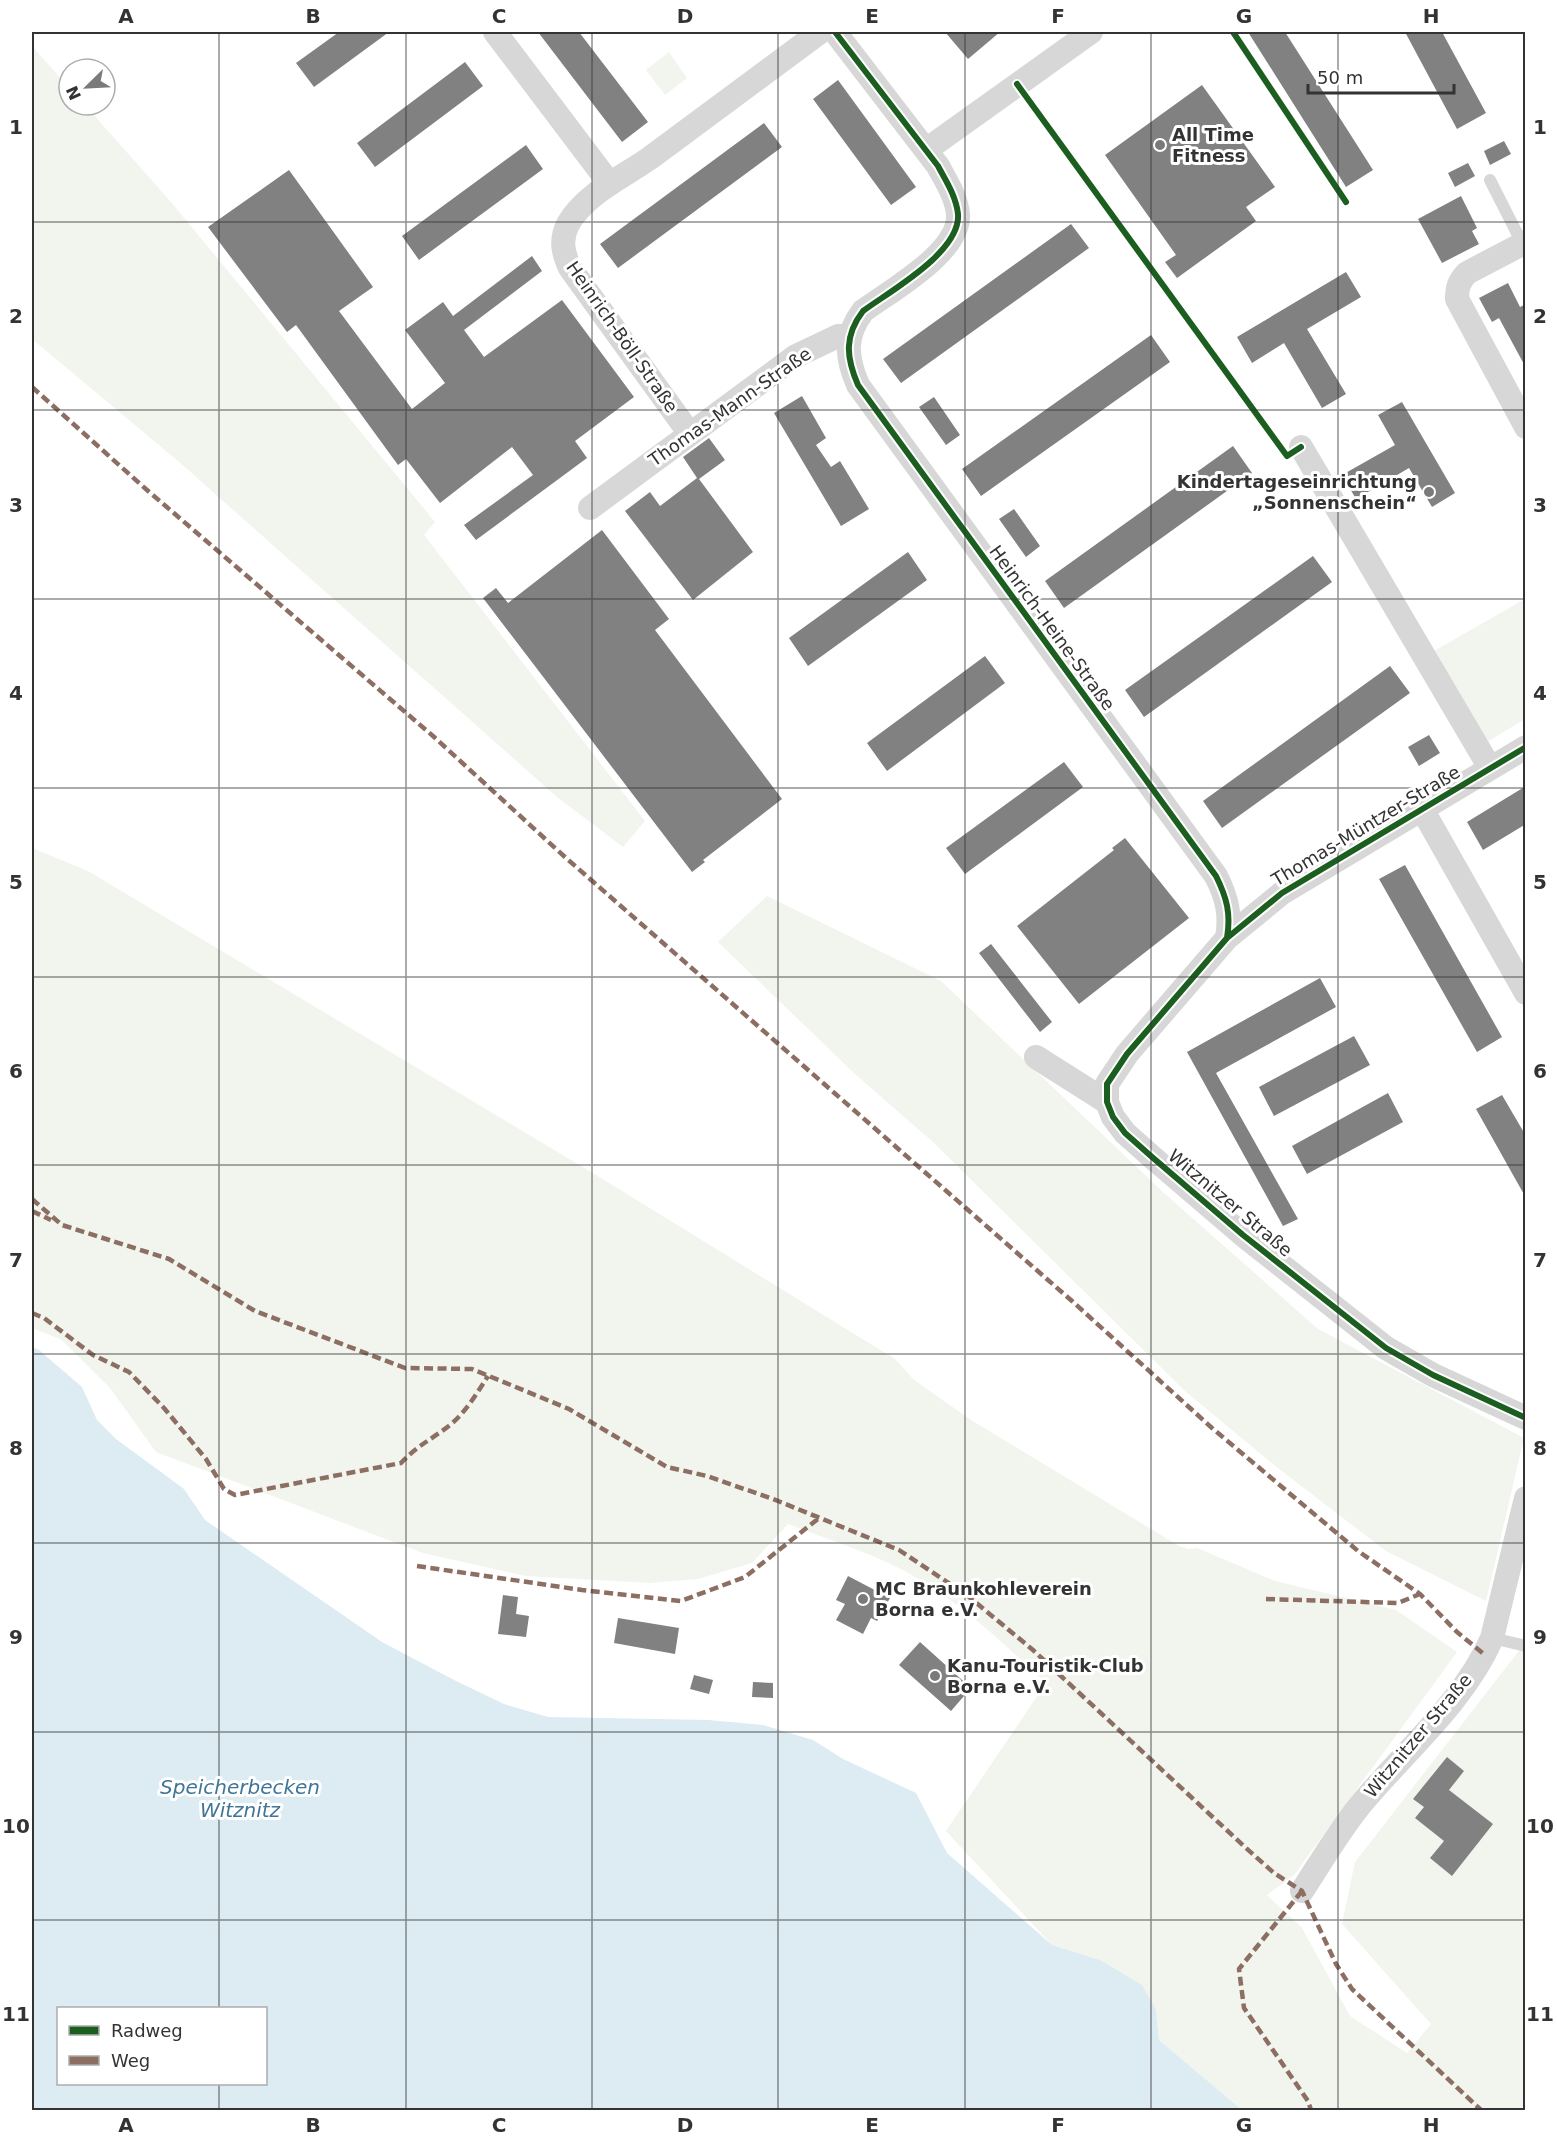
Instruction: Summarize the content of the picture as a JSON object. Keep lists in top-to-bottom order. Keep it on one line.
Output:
{"streets":{"street":["Heinrich-Böll-Straße","Thomas-Mann-Straße","Heinrich-Heine-Straße","Thomas-Müntzer-Straße","Witznitzer Straße"]},"crossings":[["Heinrich-Böll-Straße","Thomas-Mann-Straße"],["Thomas-Mann-Straße","Heinrich-Heine-Straße"],["Heinrich-Heine-Straße","Thomas-Müntzer-Straße"]],"water":["Speicherbecken Witznitz"],"places":["All Time Fitness","Kindertageseinrichtung „Sonnenschein“","MC Braunkohleverein Borna e.V.","Kanu-Touristik-Club Borna e.V."],"legend":["Radweg","Weg"],"scale_bar":"50 m","north":"bottom left","grid":{"columns":["A","B","C","D","E","F","G","H"],"rows":["1","2","3","4","5","6","7","8","9","10","11"]}}
